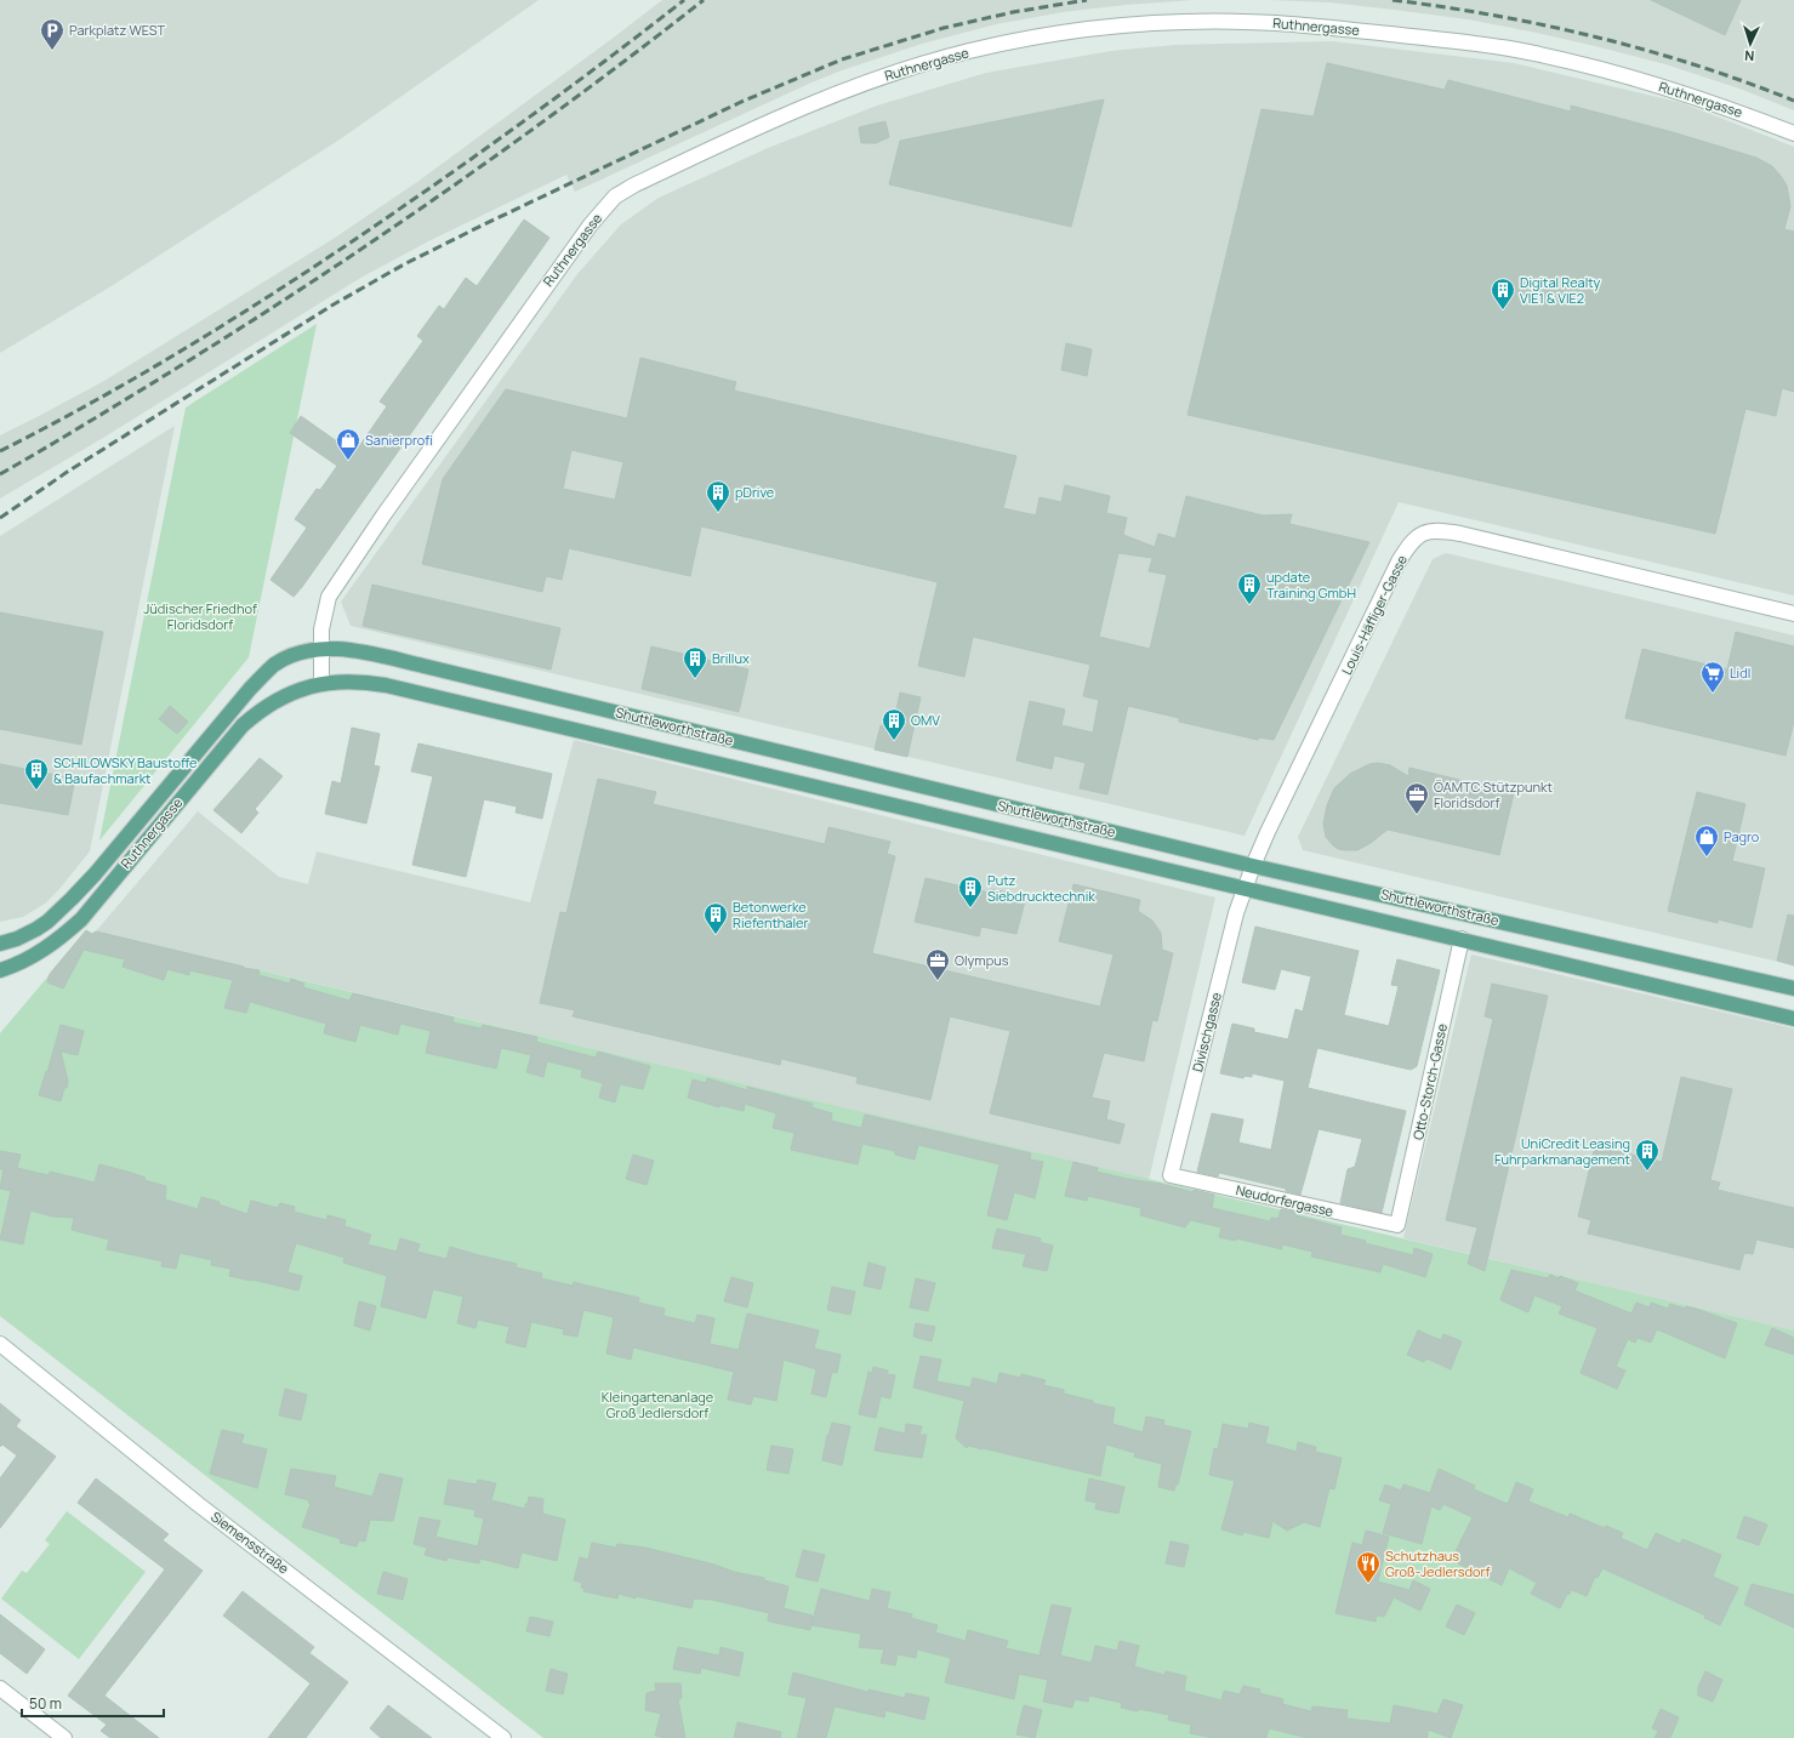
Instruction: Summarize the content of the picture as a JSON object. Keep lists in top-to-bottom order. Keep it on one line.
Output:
{"streets":{"main road":["Ruthnergasse","Shuttleworthstraße"],"street":["Louis-Häfliger-Gasse","Divischgasse","Otto-Storch-Gasse","Neudorfergasse","Siemensstraße"]},"crossings":[["Ruthnergasse","Shuttleworthstraße"],["Louis-Häfliger-Gasse","Shuttleworthstraße"],["Louis-Häfliger-Gasse","Divischgasse"],["Shuttleworthstraße","Divischgasse"],["Shuttleworthstraße","Otto-Storch-Gasse"],["Divischgasse","Neudorfergasse"],["Otto-Storch-Gasse","Neudorfergasse"]],"parks":["Jüdischer Friedhof Floridsdorf","Kleingartenanlage Groß Jedlersdorf"],"places":{"parking":["Parkplatz WEST"],"building":["Digital Realty VIE1 & VIE2","pDrive","update Training GmbH","Brillux","OMV","SCHILOWSKY Baustoffe & Baufachmarkt","Putz Siebdrucktechnik","Betonwerke Riefenthaler","UniCredit Leasing Fuhrparkmanagement"],"shop":["Sanierprofi","Pagro"],"supermarket":["Lidl"],"office":["ÖAMTC Stützpunkt Floridsdorf","Olympus"],"restaurant":["Schutzhaus Groß-Jedlersdorf"]},"scale_bar":"50 m","north":"bottom"}
